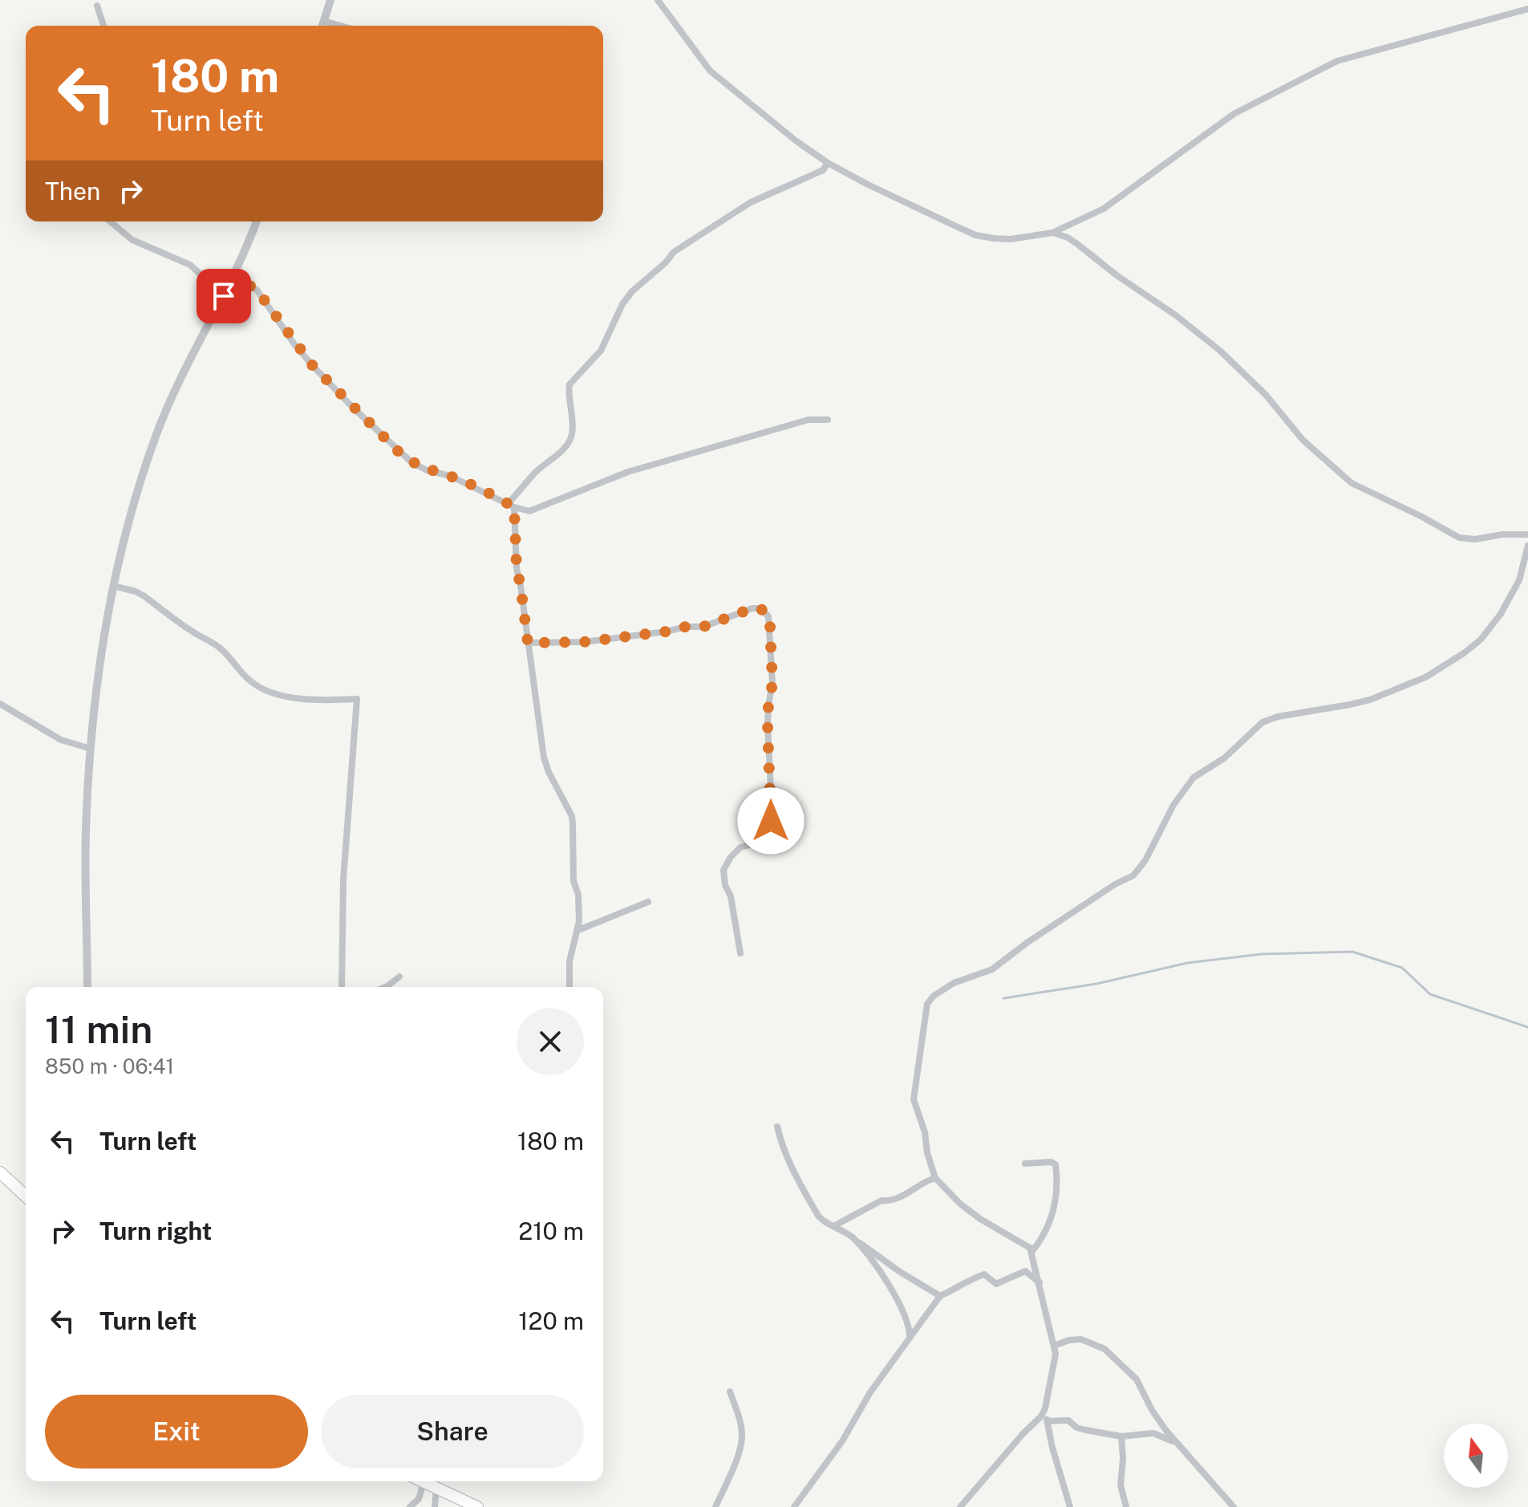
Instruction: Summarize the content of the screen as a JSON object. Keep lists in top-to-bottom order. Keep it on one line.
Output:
{"north":"top","page":{"turn":["180 m","Turn left"],"then":"Then","heading":["11 min","850 m · 06:41"],"list":[{"name":"Turn left","value":"180 m"},{"name":"Turn right","value":"210 m"},{"name":"Turn left","value":"120 m"}],"buttons":["Exit","Share"]}}
